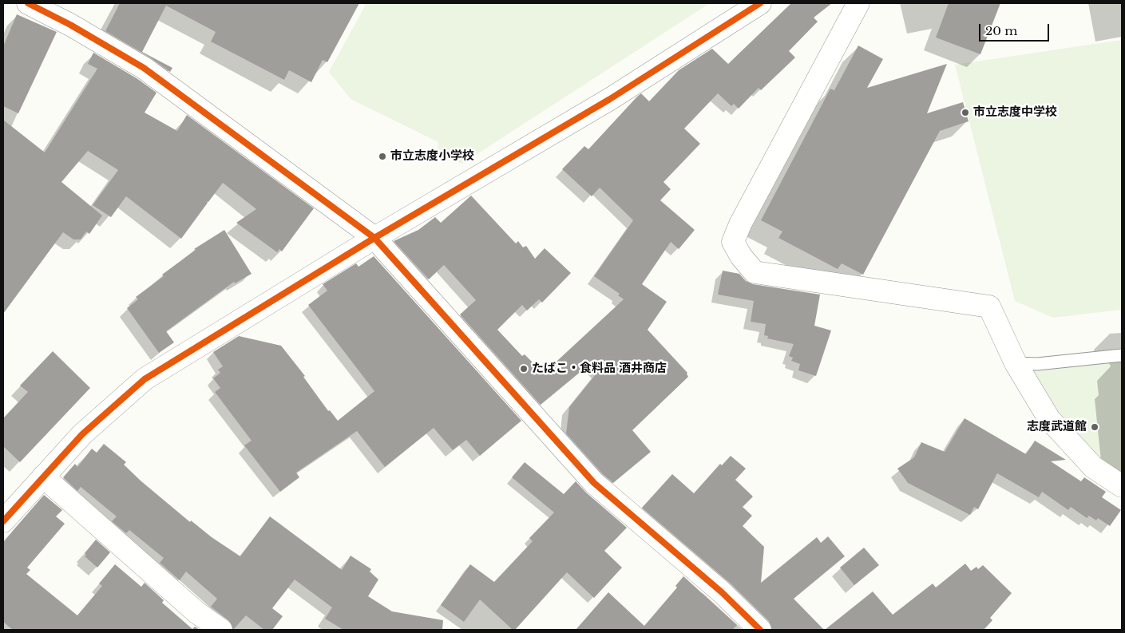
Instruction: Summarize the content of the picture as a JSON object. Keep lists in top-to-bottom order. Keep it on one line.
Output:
{"places":["市立志度中学校","市立志度小学校","たばこ・食料品 酒井商店","志度武道館"],"scale_bar":"20 m"}
